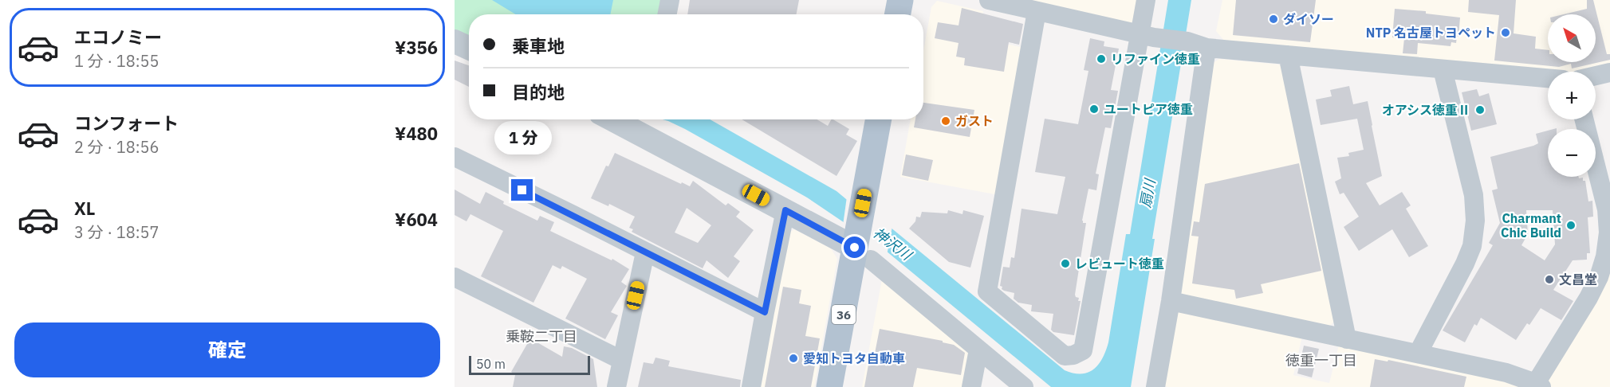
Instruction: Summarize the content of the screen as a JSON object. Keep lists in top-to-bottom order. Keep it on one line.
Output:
{"streets":{"main road":["36"]},"districts":["乗鞍二丁目","徳重一丁目"],"water":["扇川","神沢川"],"places":["ダイソー","NTP 名古屋トヨペット","リファイン徳重","ユートピア徳重","オアシス徳重Ⅱ","ガスト","Charmant Chic Build","レビュート徳重","文昌堂","愛知トヨタ自動車"],"scale_bar":"50 m","north":"top left","page":{"list":[{"name":"エコノミー","note":"1 分 · 18:55","value":"¥356"},{"name":"コンフォート","note":"2 分 · 18:56","value":"¥480"},{"name":"XL","note":"3 分 · 18:57","value":"¥604"}],"map_buttons":["+","−"],"banner":["乗車地","目的地"],"bubble":"1 分","buttons":"確定","scale":"50 m"}}
